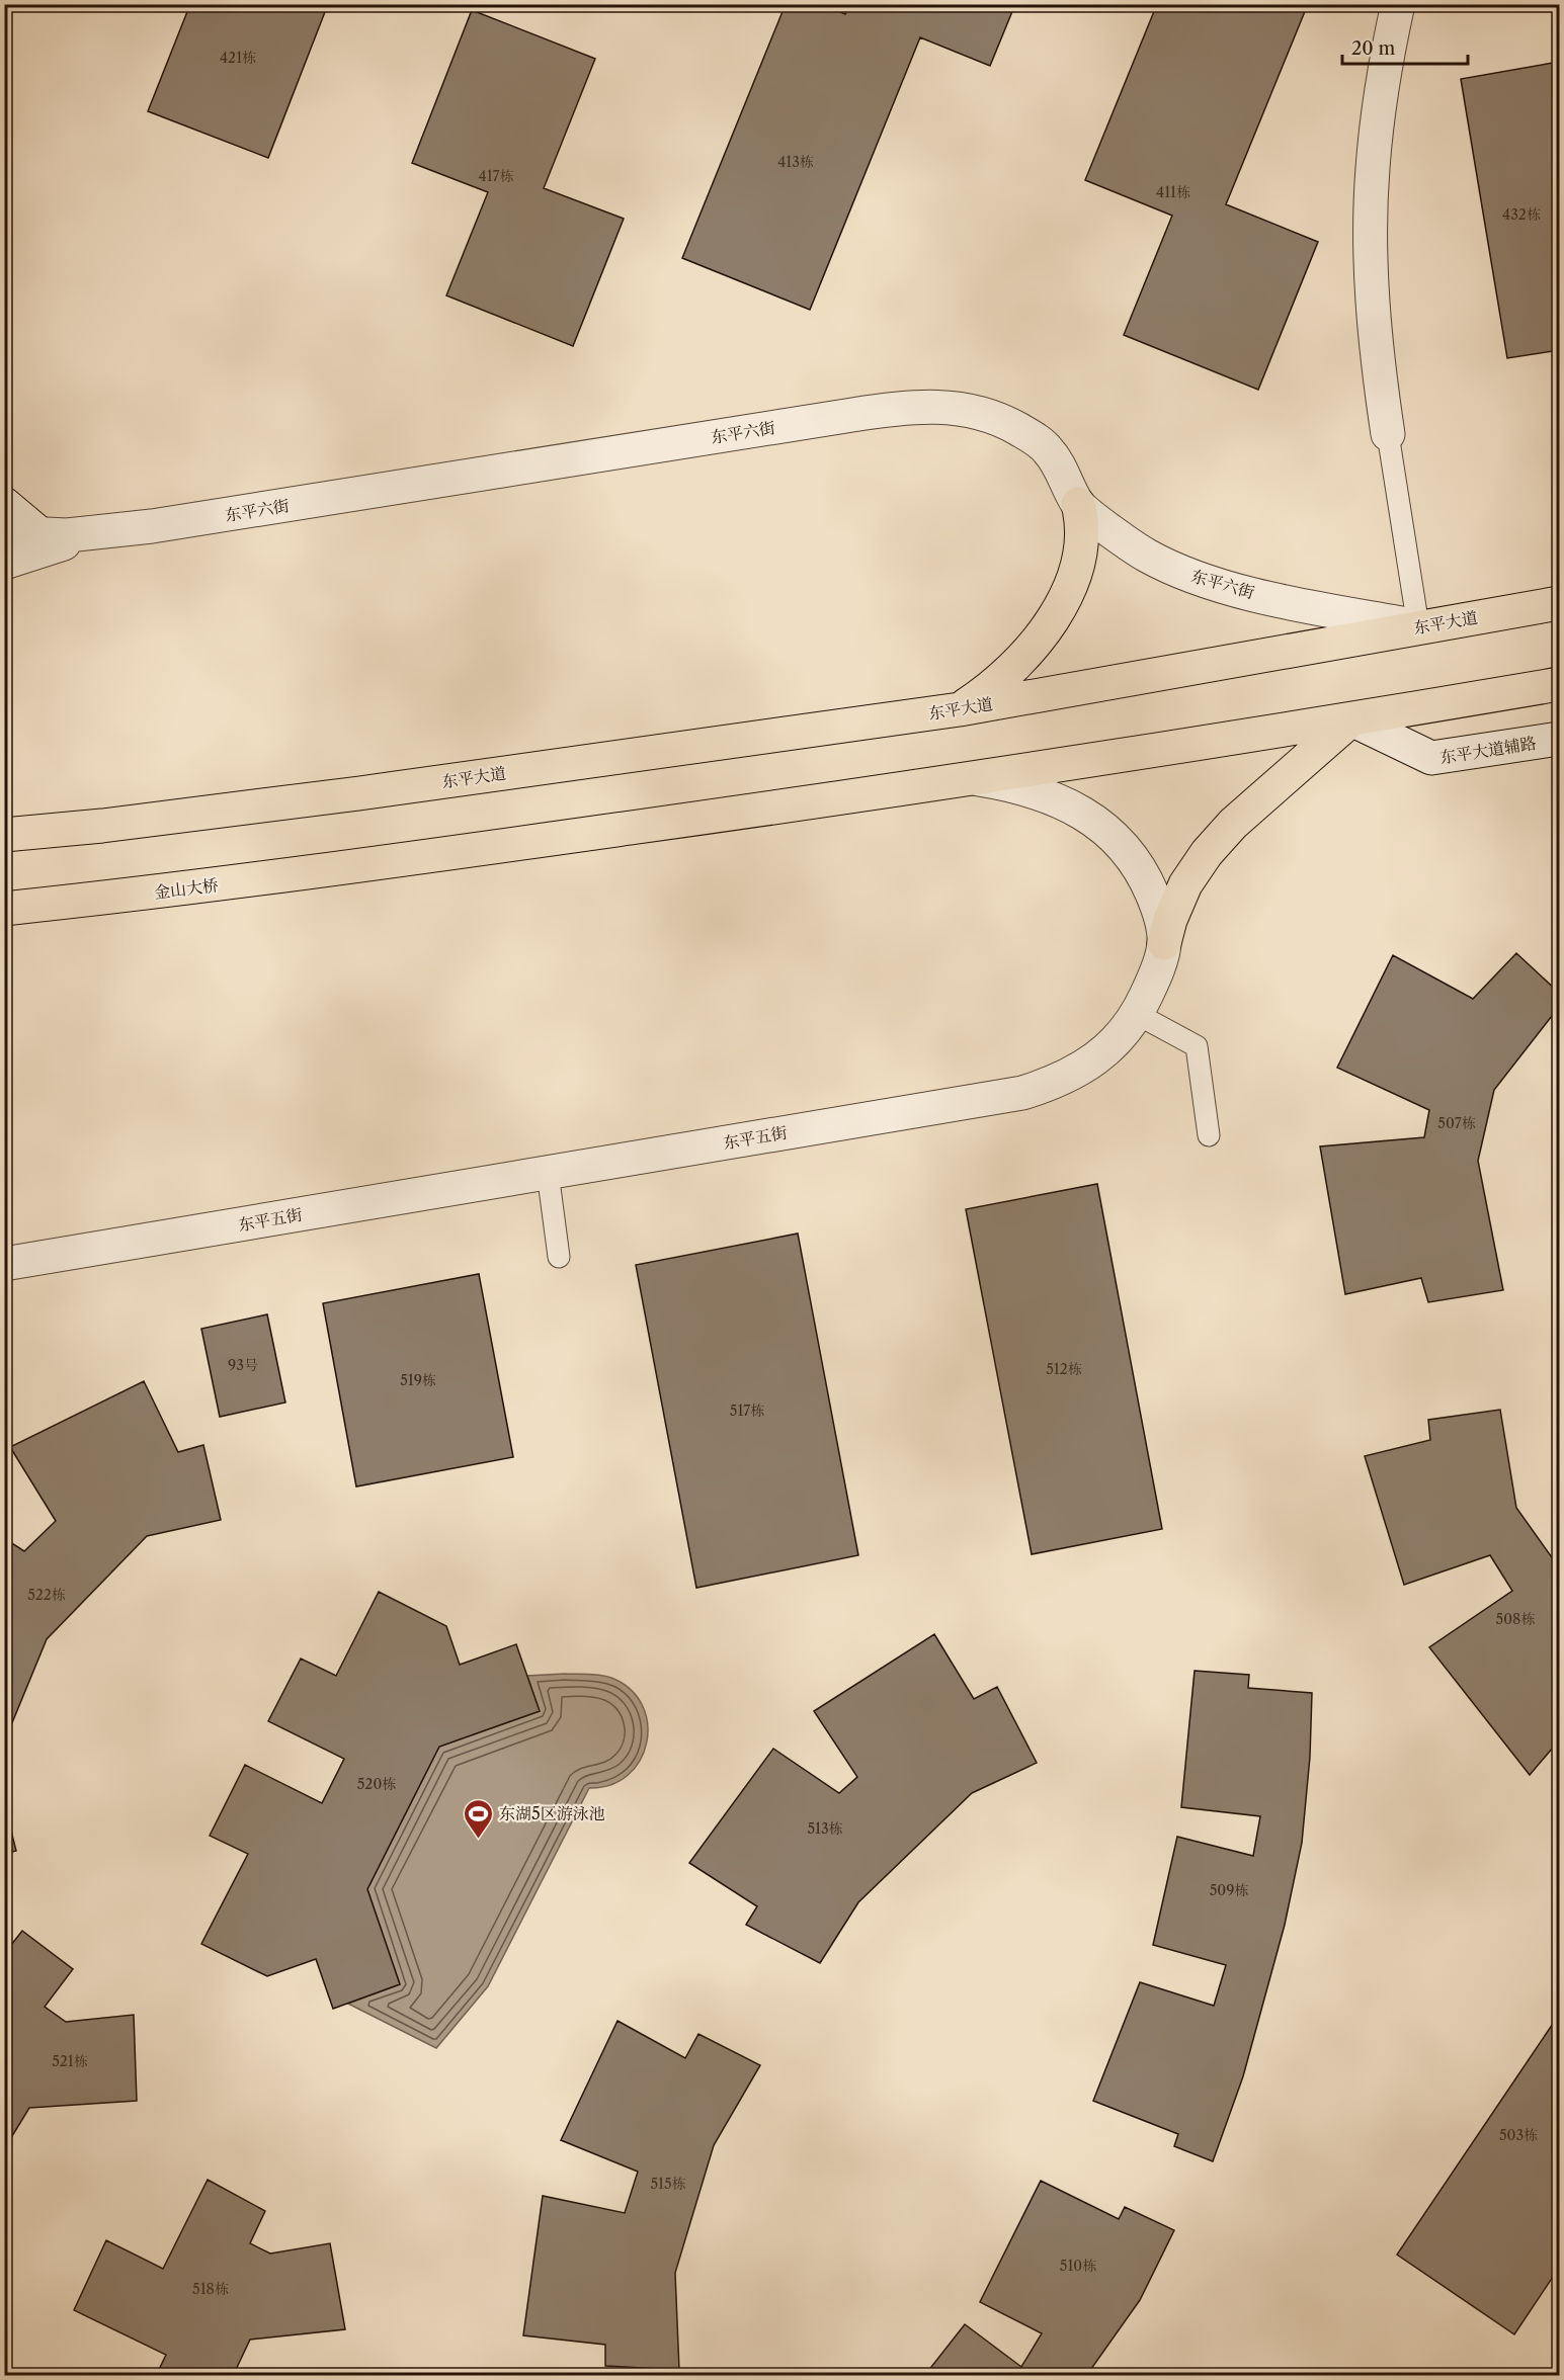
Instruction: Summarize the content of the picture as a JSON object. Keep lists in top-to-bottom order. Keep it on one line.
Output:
{"streets":{"main road":["东平大道","金山大桥"],"street":["东平六街","东平大道辅路","东平五街"]},"crossings":[["东平六街","东平大道"],["金山大桥","东平五街"]],"places":{"sports":["东湖5区游泳池"]},"house_numbers":["421栋","413栋","417栋","411栋","432栋","507栋","93号","512栋","519栋","517栋","522栋","508栋","520栋","513栋","509栋","521栋","503栋","515栋","510栋","518栋"],"scale_bar":"20 m"}
